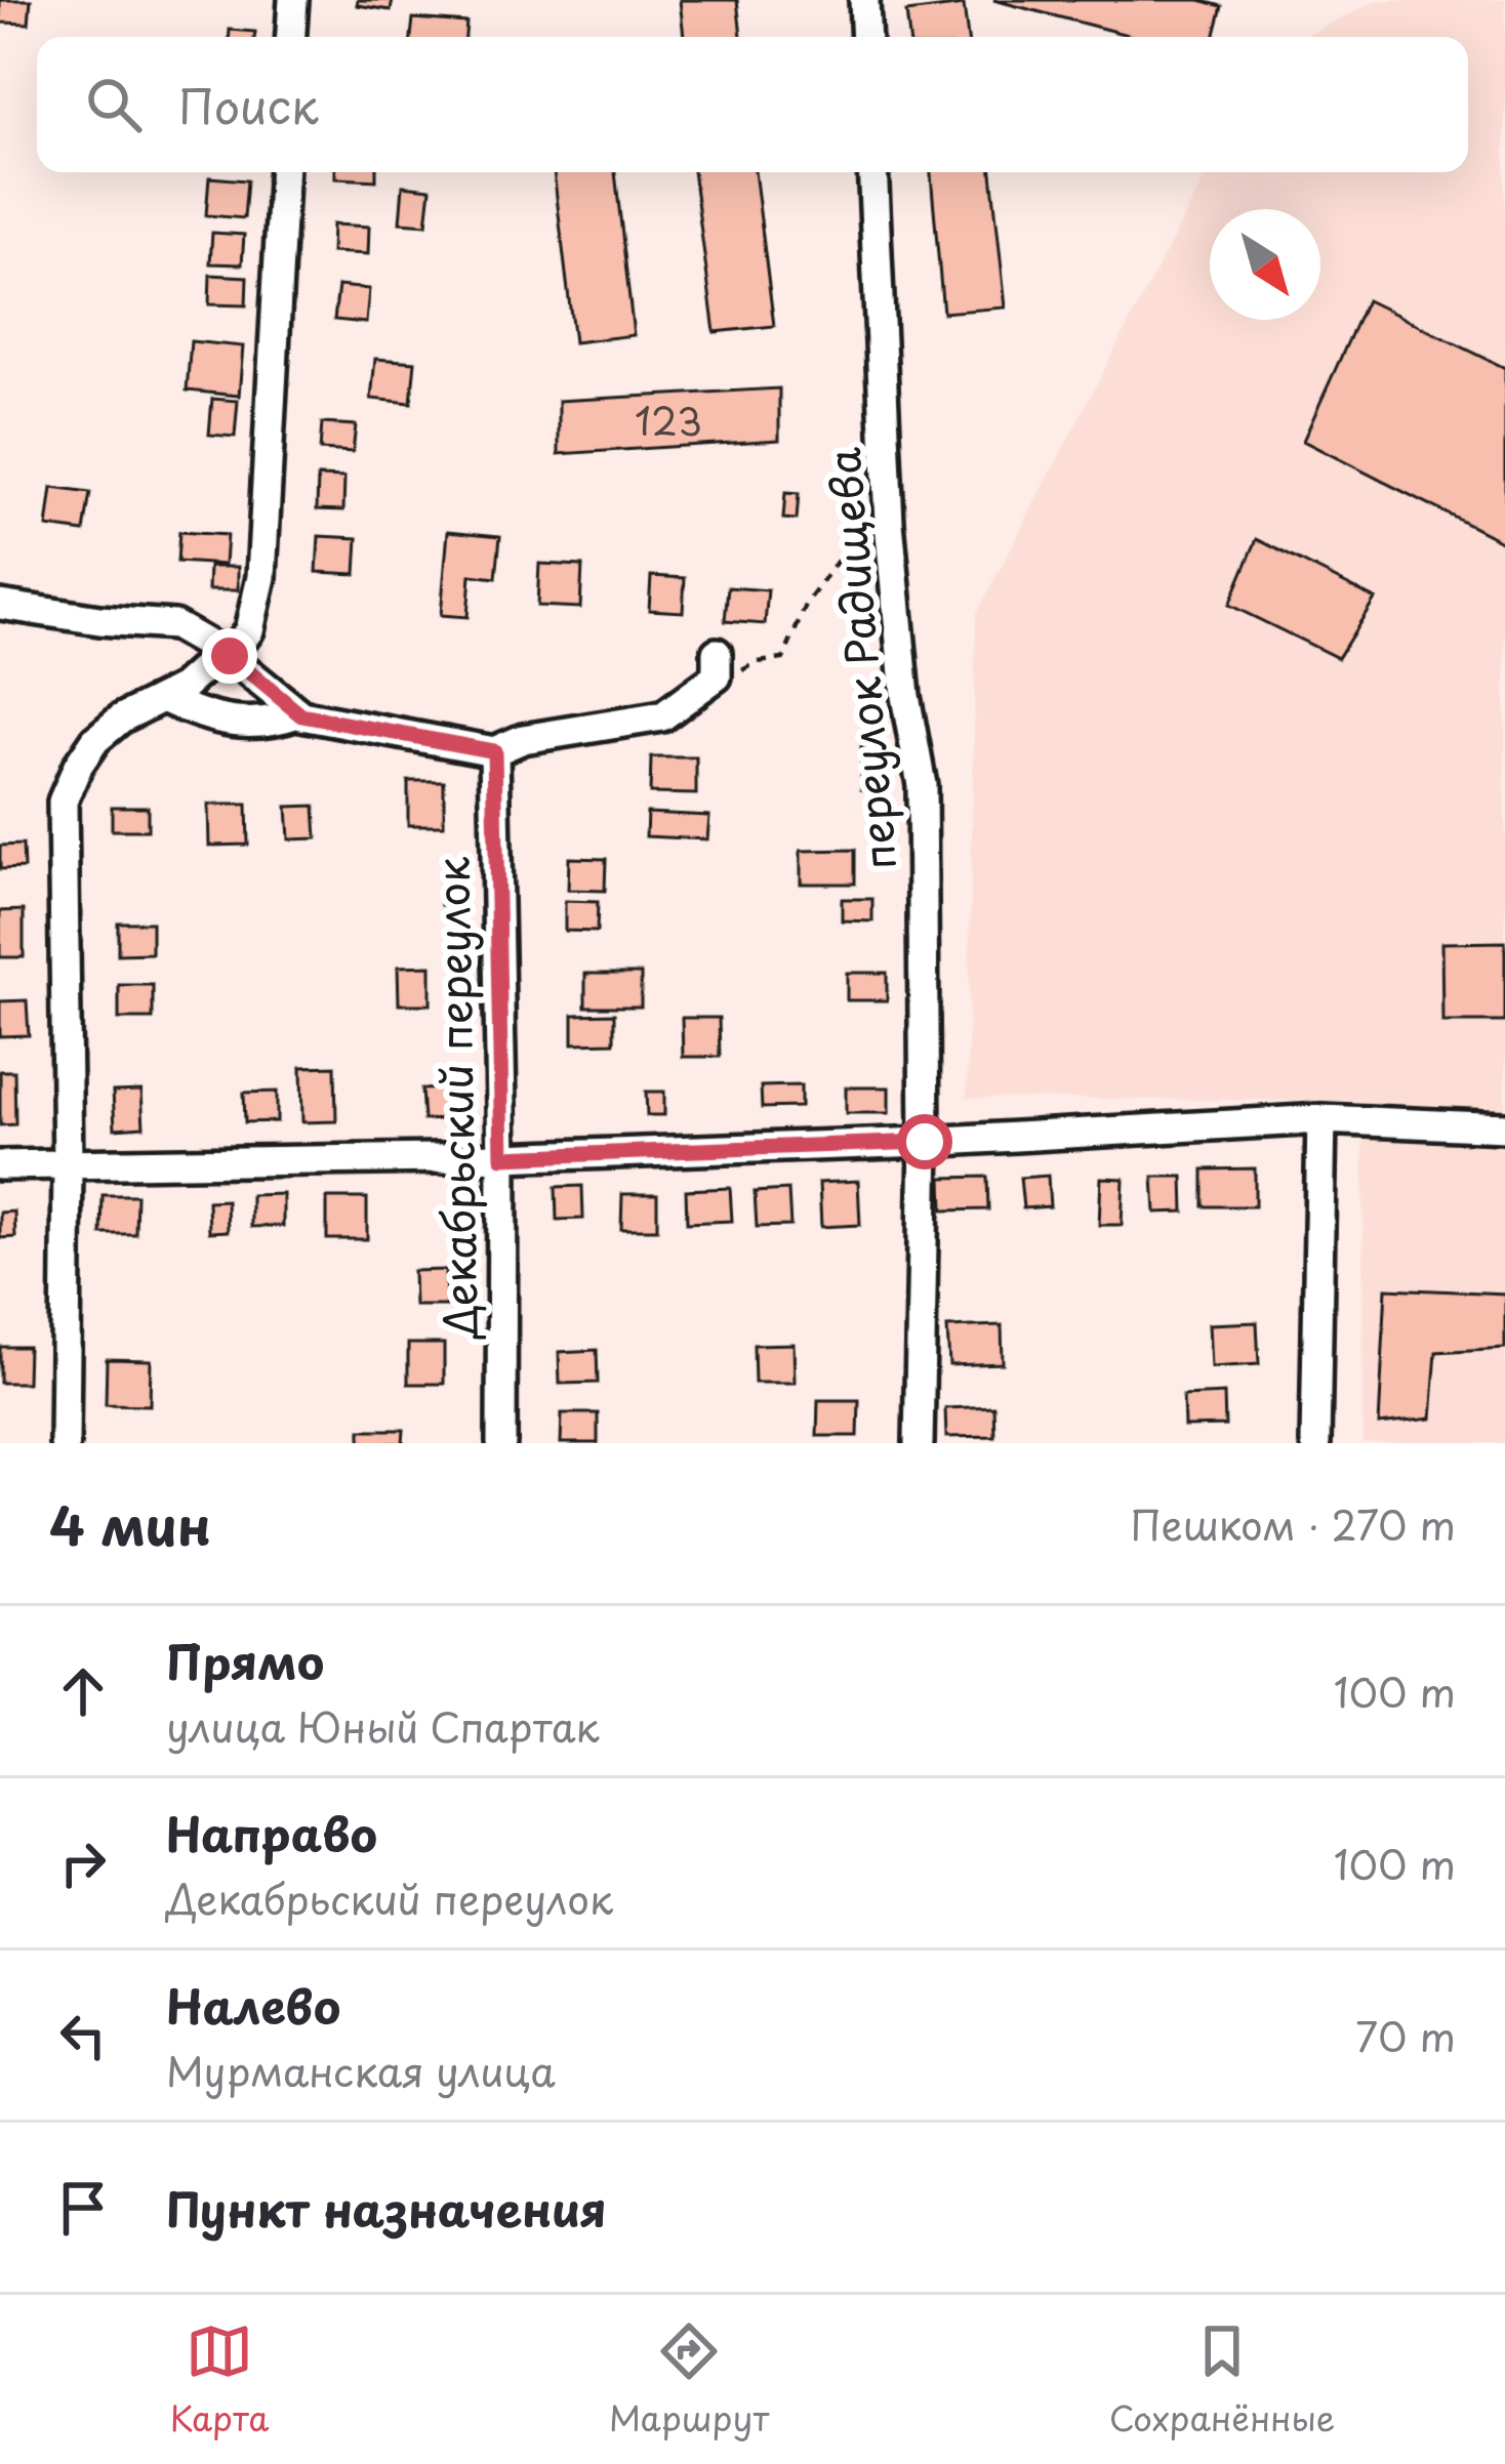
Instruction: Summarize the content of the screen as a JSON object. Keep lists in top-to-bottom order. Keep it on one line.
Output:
{"streets":{"street":["переулок Радищева","Декабрьский переулок"]},"house_numbers":["123"],"north":"bottom right","page":{"search":"Поиск","heading":["4 мин","Пешком · 270 m"],"list":[["Прямо","улица Юный Спартак","100 m"],["Направо","Декабрьский переулок","100 m"],["Налево","Мурманская улица","70 m"],"Пункт назначения"],"nav":["Карта","Маршрут","Сохранённые"]}}
